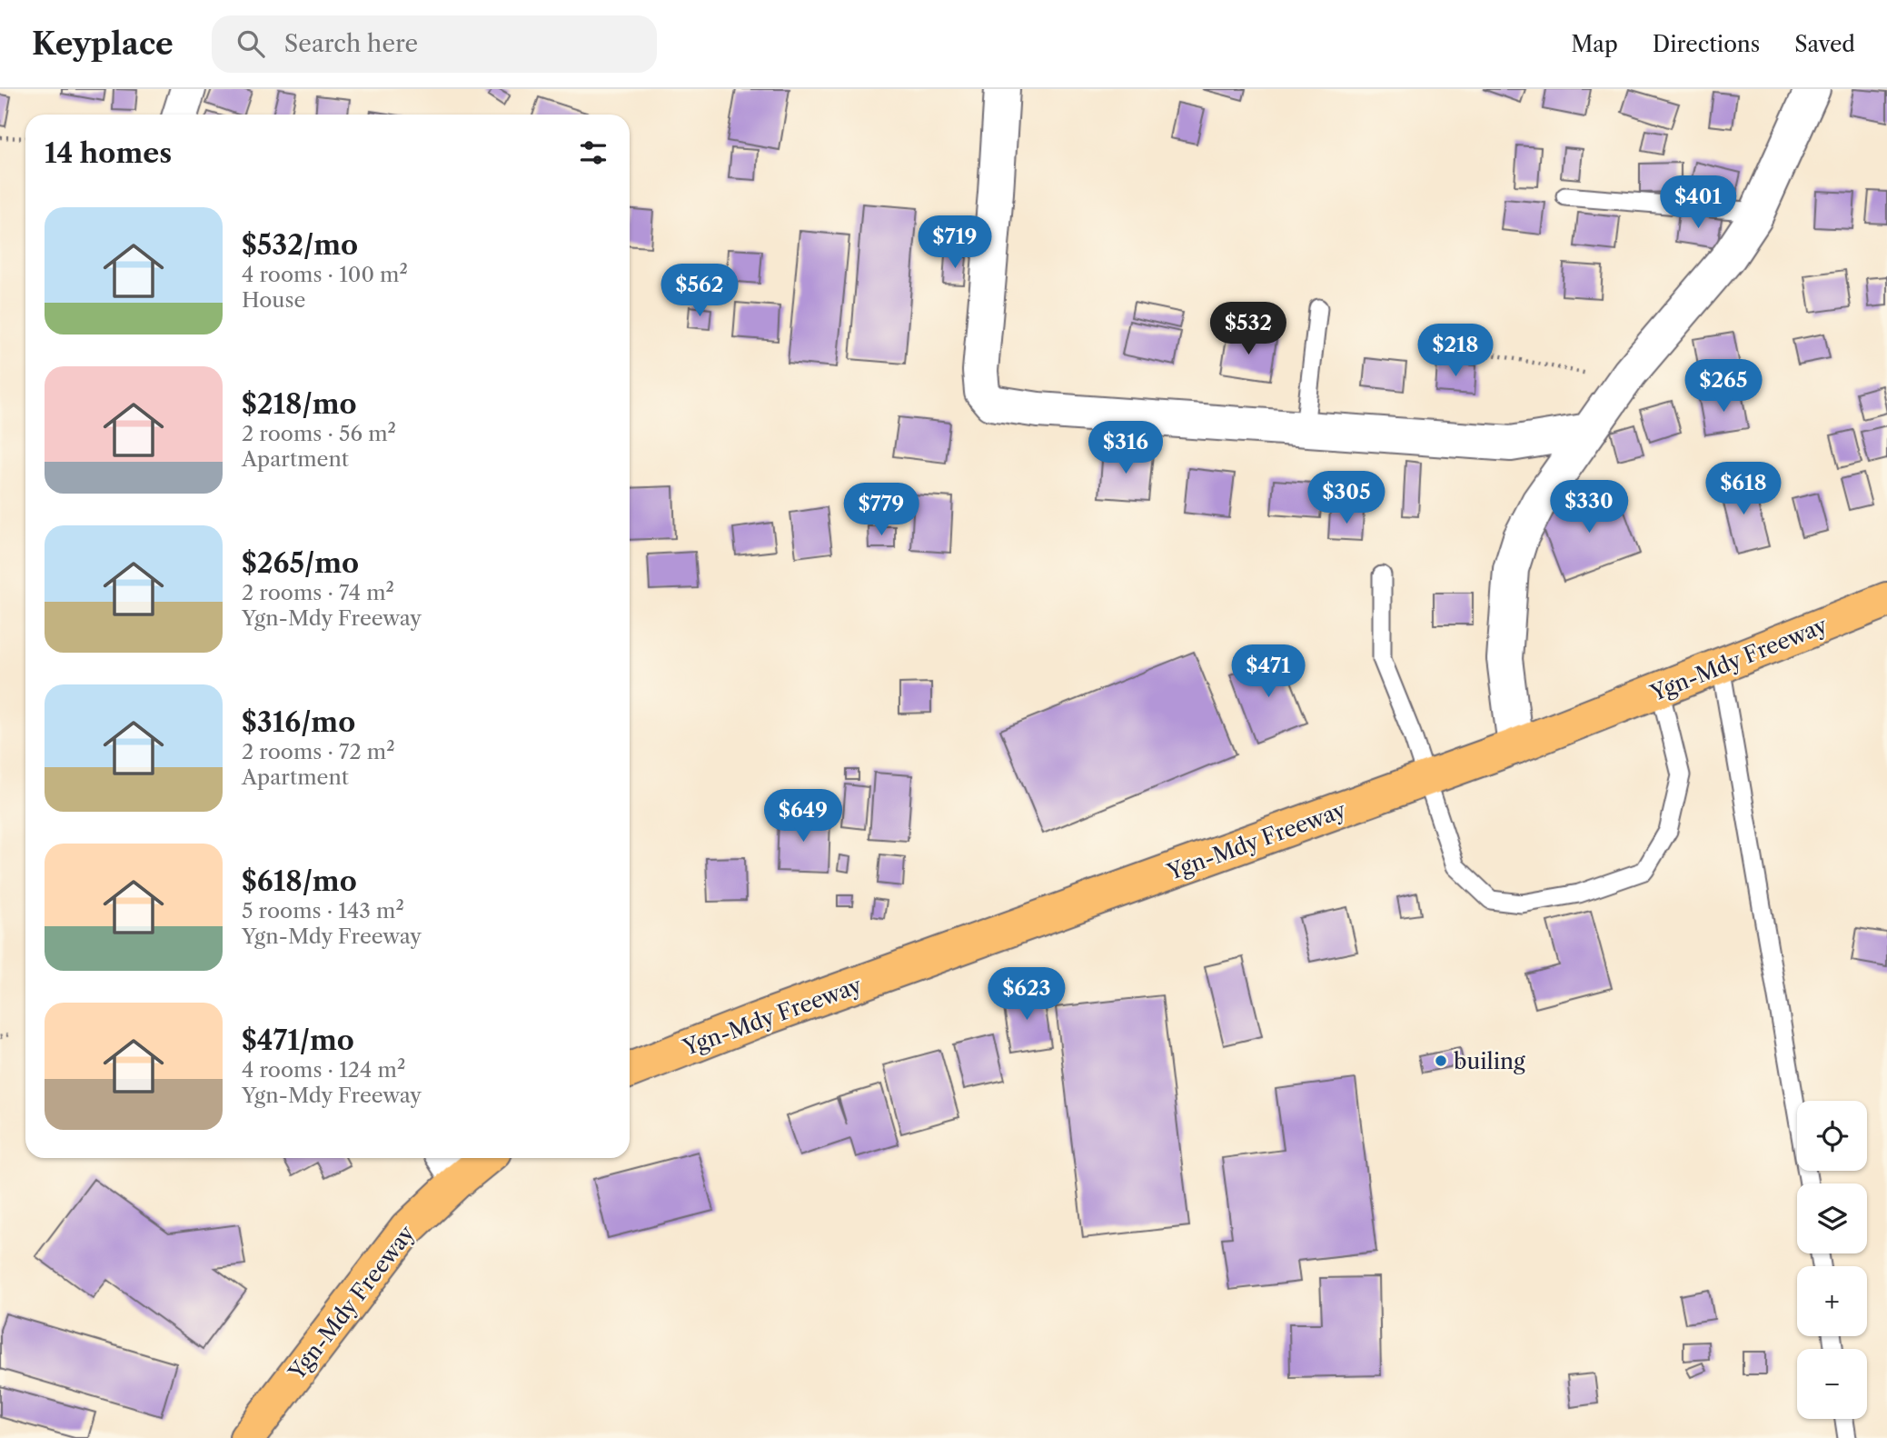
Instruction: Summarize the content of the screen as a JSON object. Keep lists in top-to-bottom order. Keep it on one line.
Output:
{"streets":{"main road":["Ygn-Mdy Freeway"]},"places":["builing"],"page":{"header":"Keyplace","search":"Search here","nav":["Map","Directions","Saved"],"heading":"14 homes","price":["$401","$719","$562","$532","$218","$265","$316","$618","$305","$330","$779","$471","$649","$623"],"list":[{"name":"$532/mo","note":"4 rooms · 100 m² · House"},{"name":"$218/mo","note":"2 rooms · 56 m² · Apartment"},{"name":"$265/mo","note":"2 rooms · 74 m² · Ygn-Mdy Freeway"},{"name":"$316/mo","note":"2 rooms · 72 m² · Apartment"},{"name":"$618/mo","note":"5 rooms · 143 m² · Ygn-Mdy Freeway"},{"name":"$471/mo","note":"4 rooms · 124 m² · Ygn-Mdy Freeway"}],"map_buttons":["+","−"]}}
